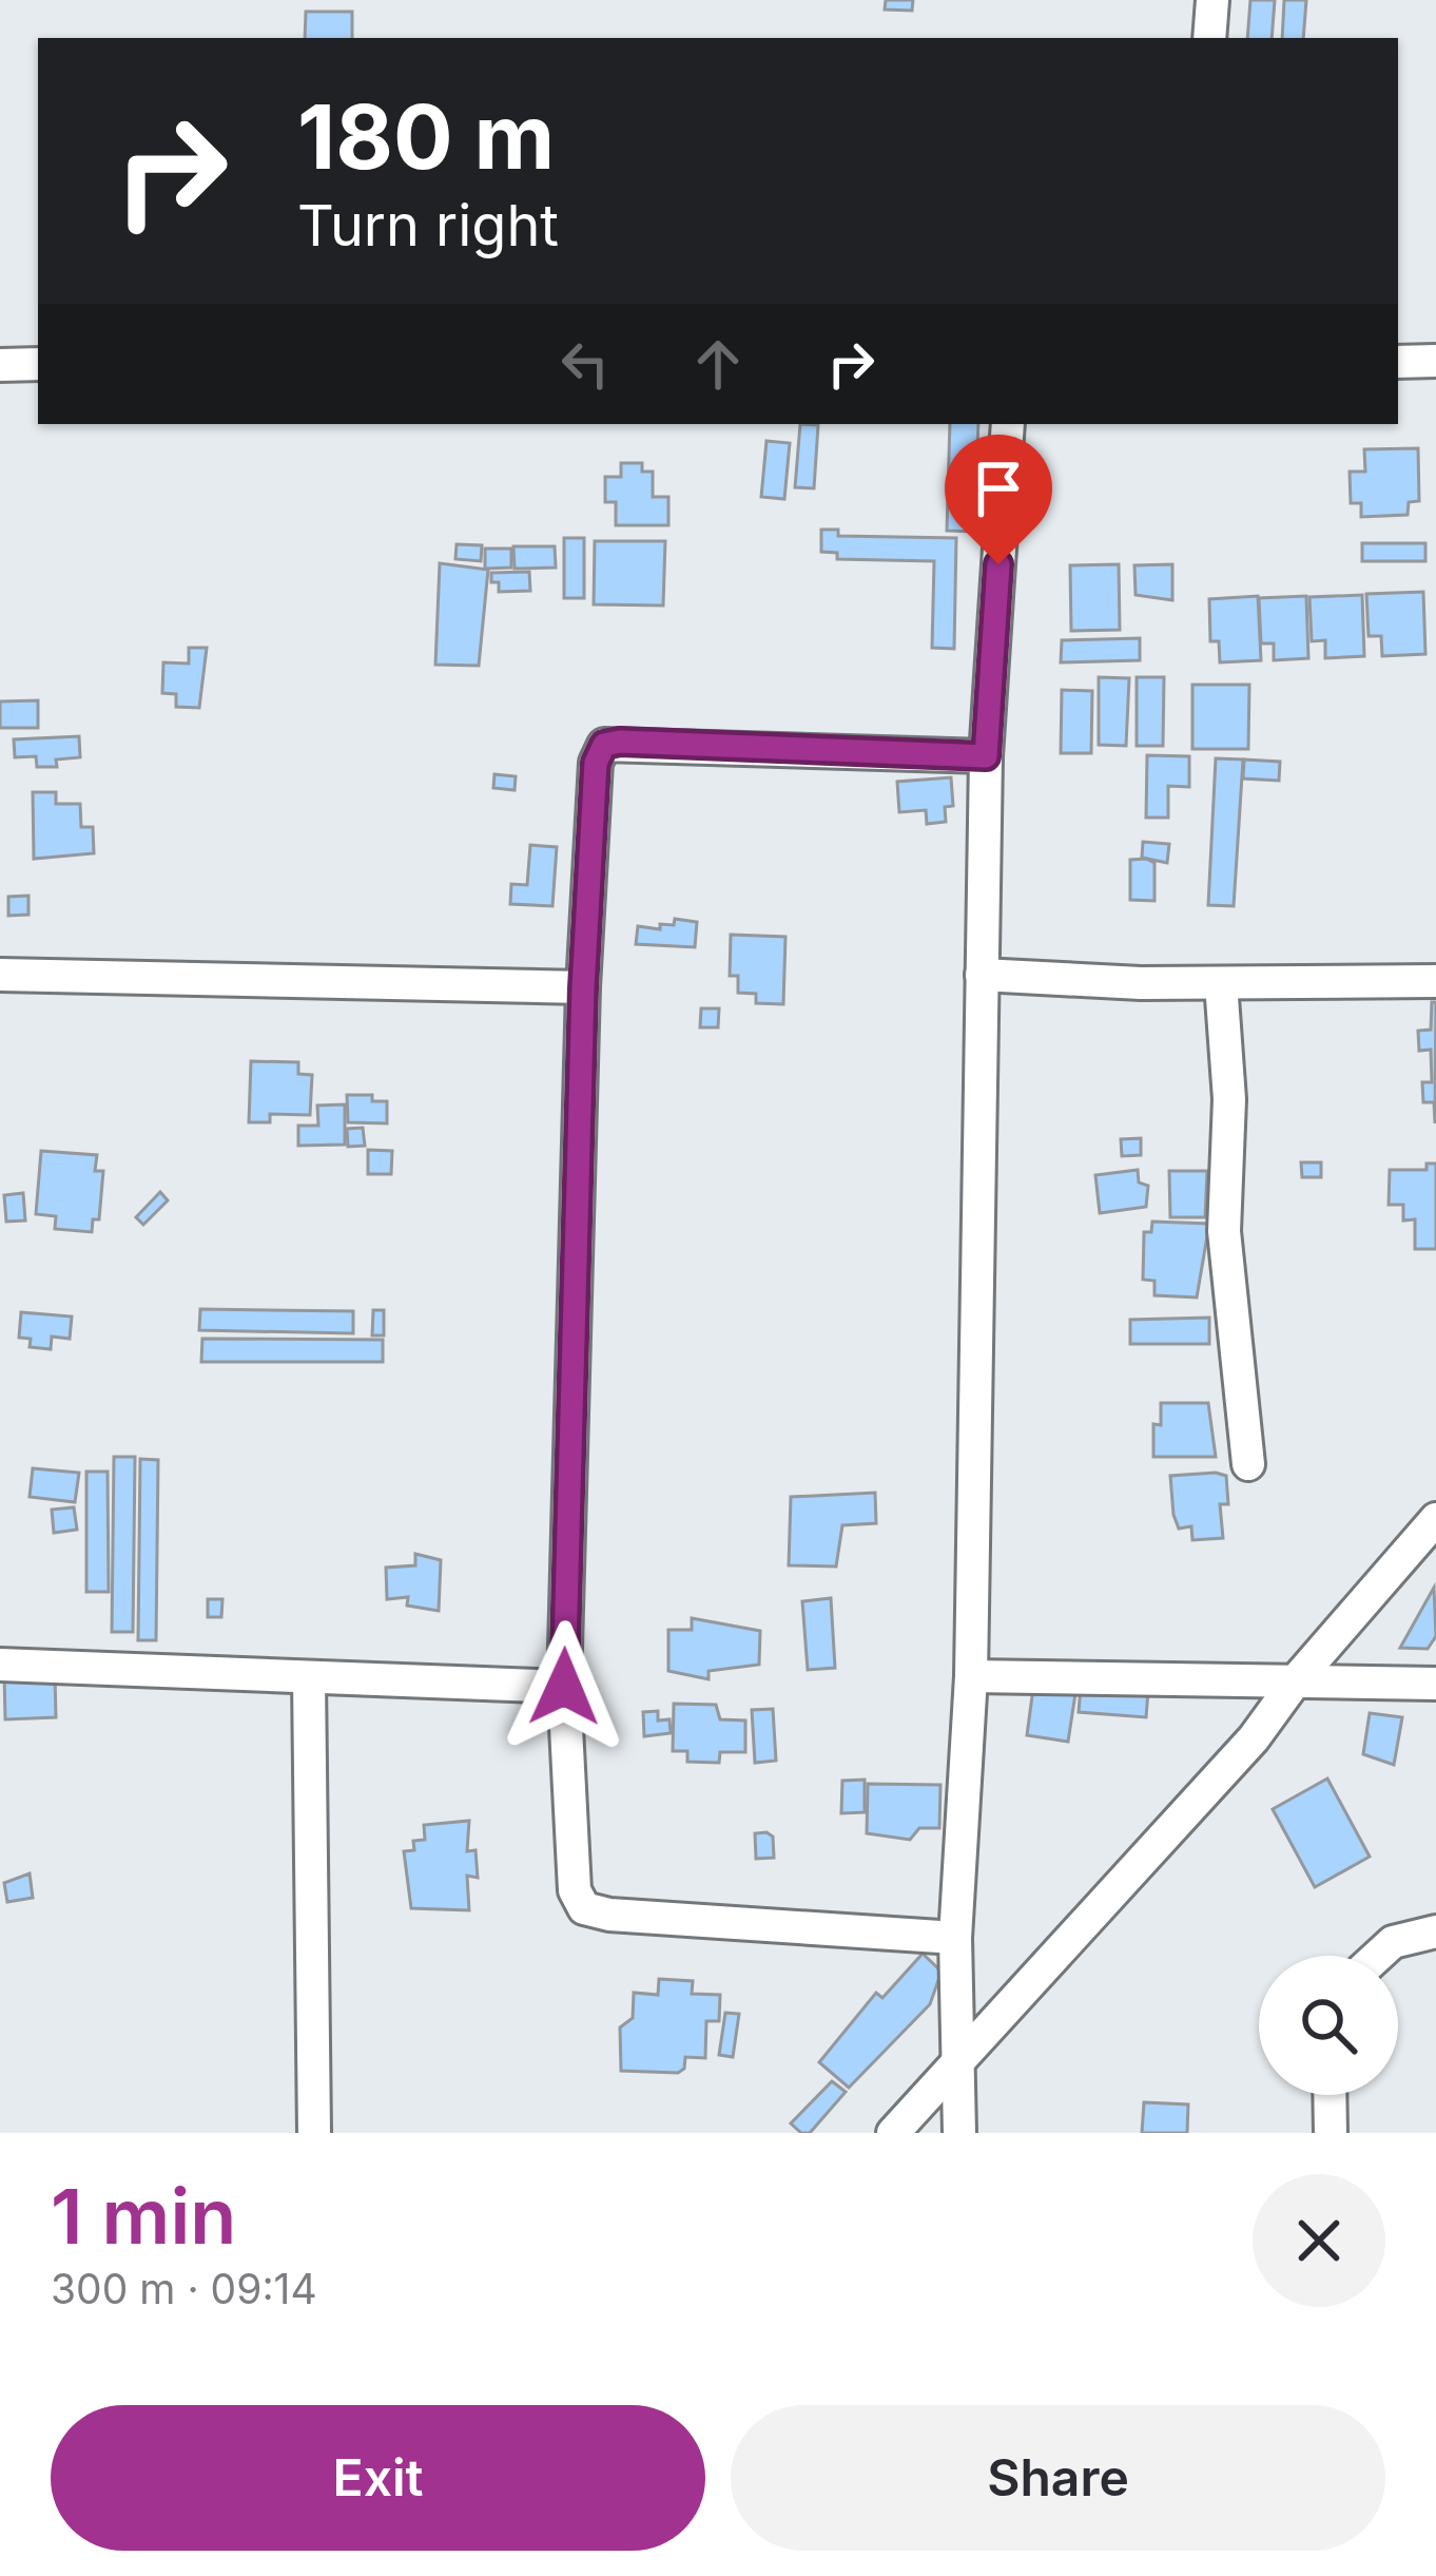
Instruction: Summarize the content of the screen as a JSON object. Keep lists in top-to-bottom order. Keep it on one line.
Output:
{"page":{"turn":["180 m","Turn right"],"heading":["1 min","300 m · 09:14"],"buttons":["Exit","Share"]}}
